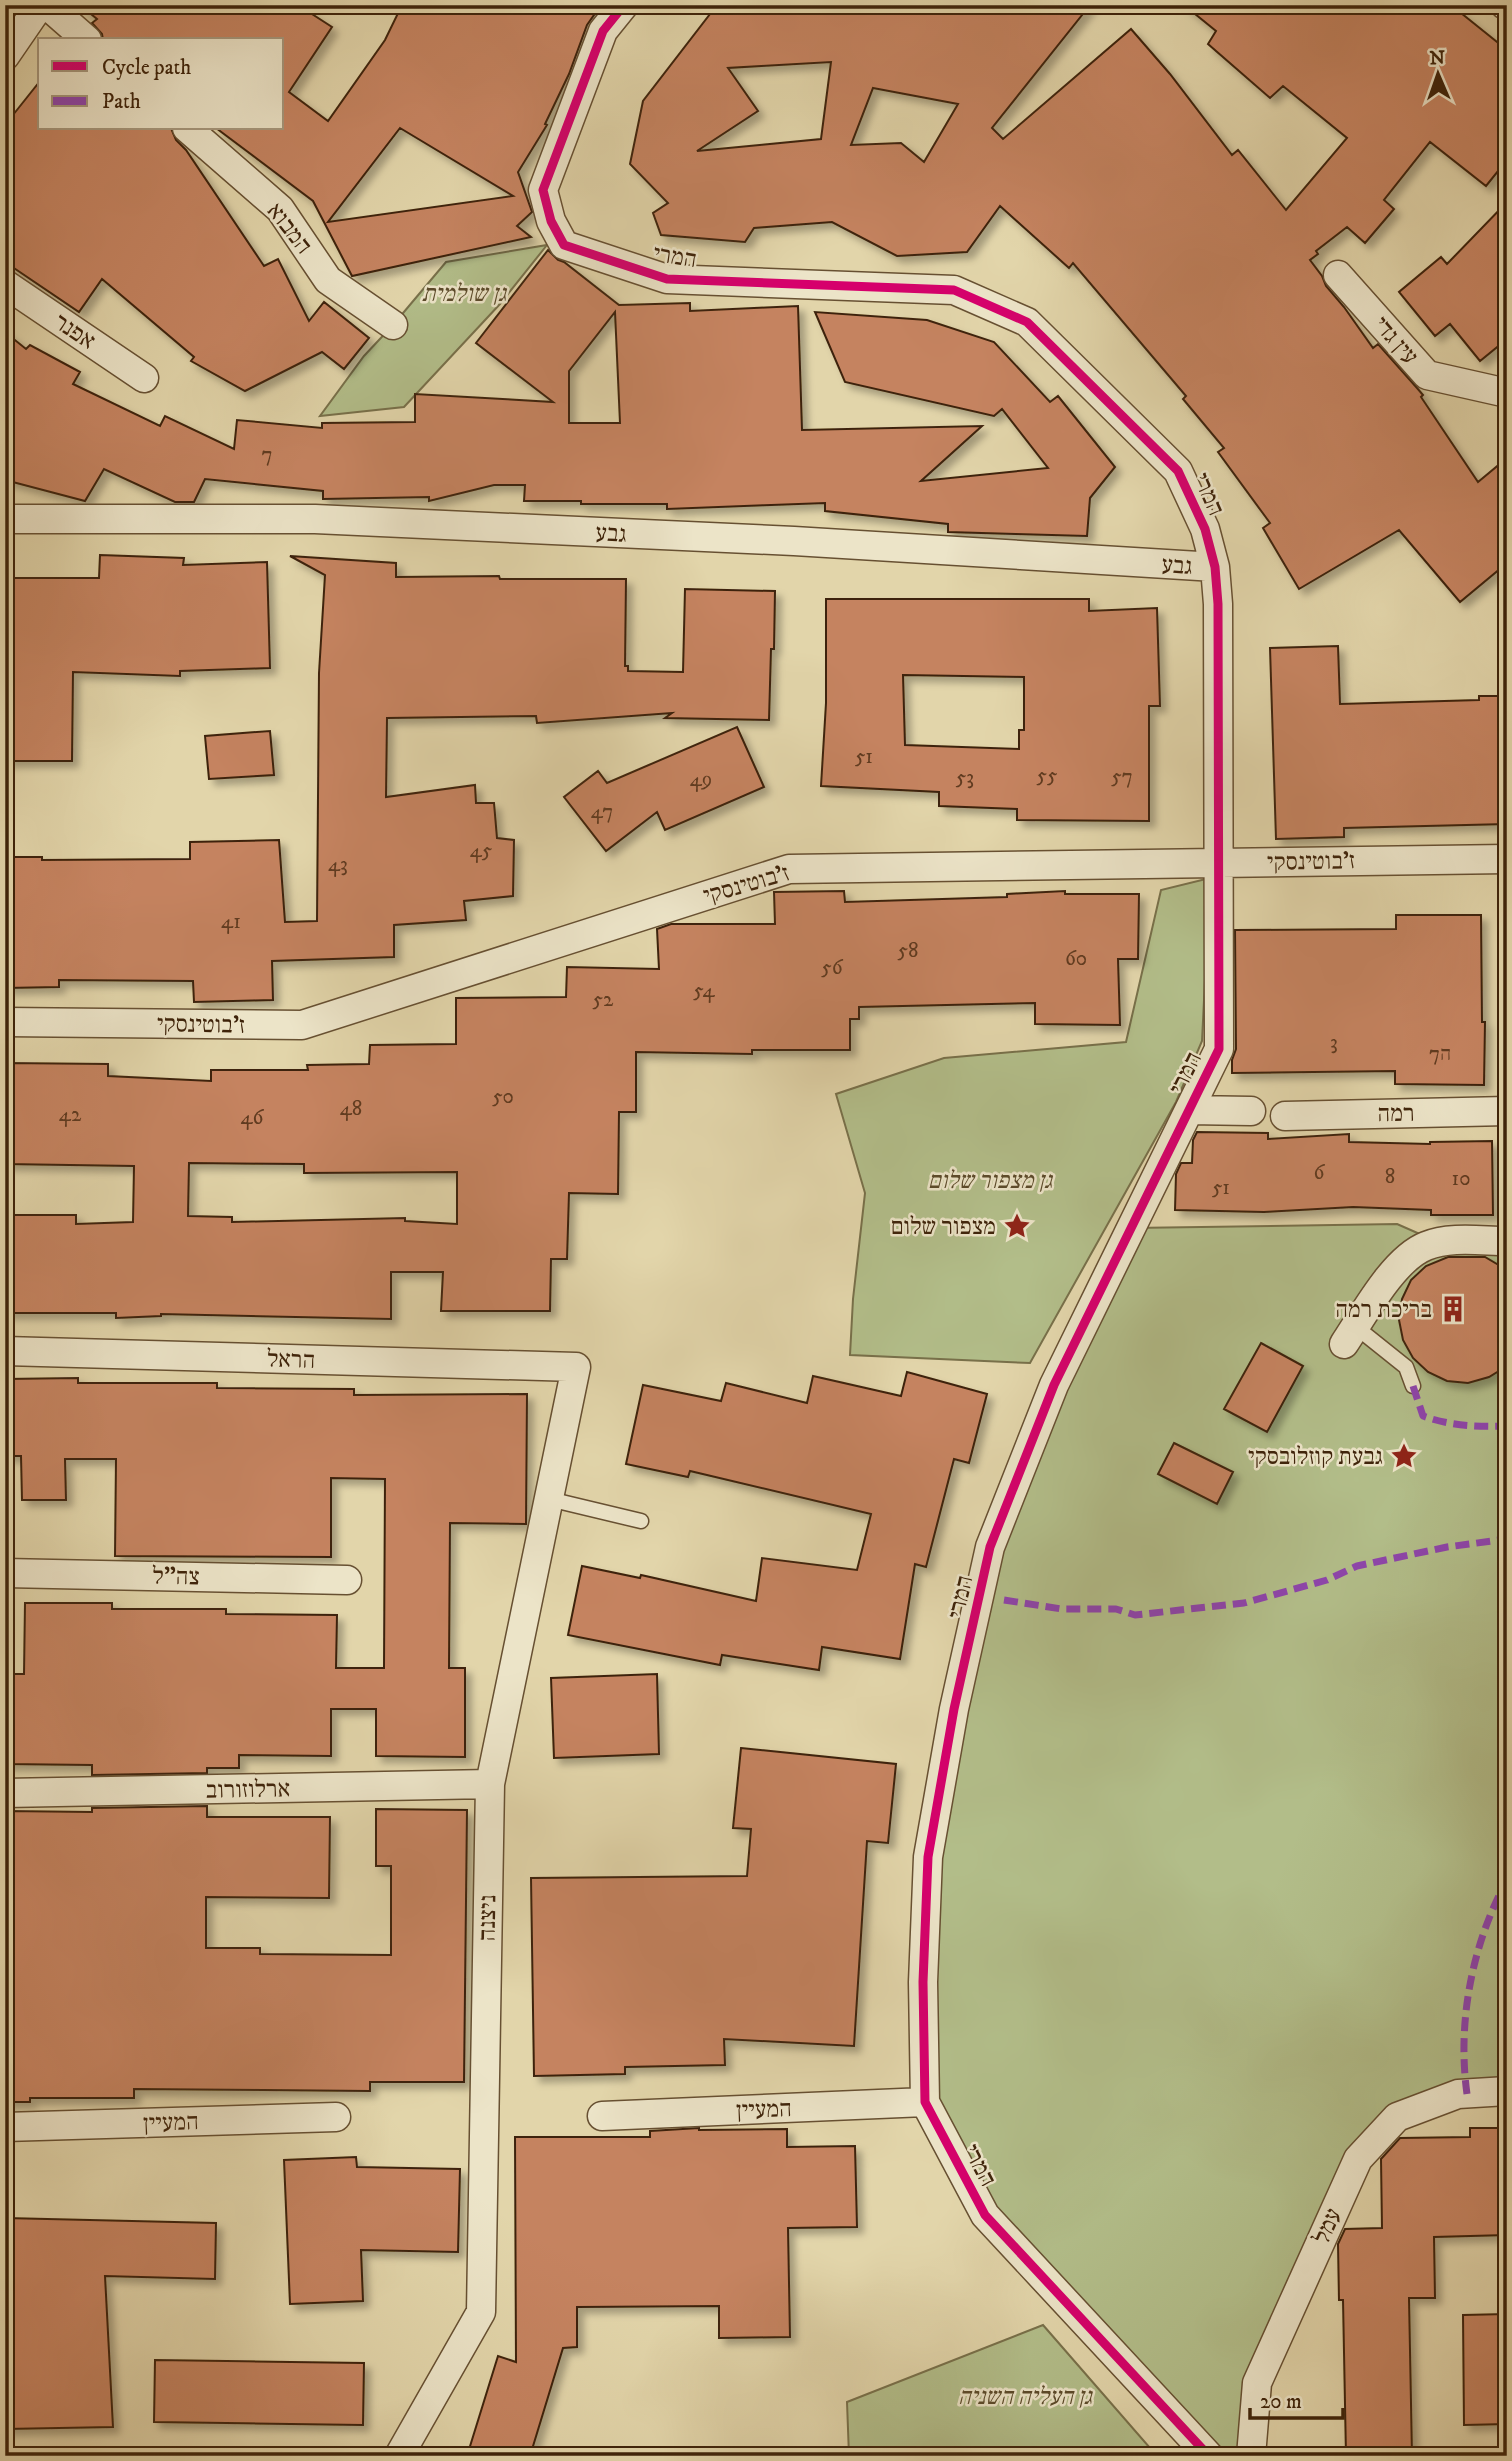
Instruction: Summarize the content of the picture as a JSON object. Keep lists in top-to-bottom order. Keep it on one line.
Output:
{"streets":{"street":["המבוא","המרי","אפנר","עין גדי","גבע","ז'בוטינסקי","רמה","הראל","צה\"ל","ארלוזורוב","ניצנה","המעיין","עמל"]},"crossings":[["המרי","גבע"],["המרי","ז'בוטינסקי"],["המרי","המעיין"],["הראל","ניצנה"],["ארלוזורוב","ניצנה"]],"parks":["גן שולמית","גן מצפור שלום","גן העליה השניה"],"places":{"place":["מצפור שלום","גבעת קוזלובסקי"],"building":["בריכת רמה"]},"house_numbers":["7","51","55","57","53","49","47","45","43","41","58","60","56","54","52","3","7ה","50","48","42","46","6","8","10","51"],"legend":["Cycle path","Path"],"scale_bar":"20 m","north":"top"}
